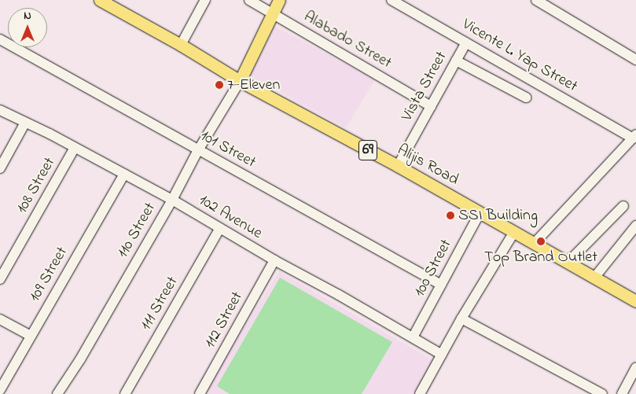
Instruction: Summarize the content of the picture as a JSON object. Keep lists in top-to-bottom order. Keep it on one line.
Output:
{"streets":{"main road":["69","Alijis Road"],"street":["Alabado Street","Vicente L. Yap Street","Vista Street","101 Street","108 Street","102 Avenue","110 Street","100 Street","109 Street","111 Street","112 Street"]},"crossings":[["Alabado Street","Vista Street"],["Vicente L. Yap Street","Vista Street"],["Vista Street","Alijis Road"],["101 Street","110 Street"],["101 Street","100 Street"],["Alijis Road","110 Street"],["Alijis Road","100 Street"],["108 Street","102 Avenue"],["102 Avenue","110 Street"],["102 Avenue","100 Street"],["102 Avenue","109 Street"],["102 Avenue","111 Street"],["102 Avenue","112 Street"]],"places":["7-Eleven","SSI Building","Top Brand Outlet"],"north":"top"}
